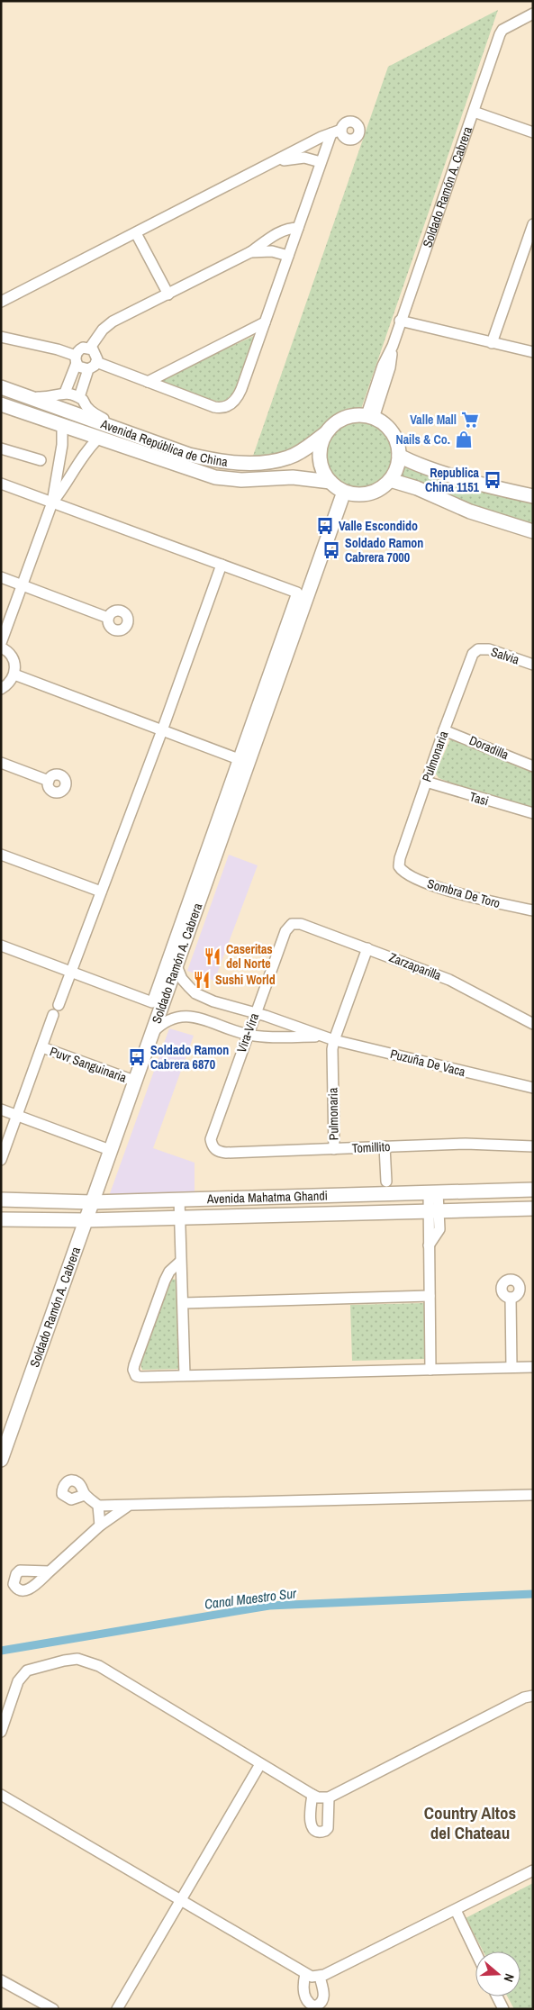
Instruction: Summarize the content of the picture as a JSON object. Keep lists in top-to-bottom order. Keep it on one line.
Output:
{"streets":{"main road":["Soldado Ramón A. Cabrera","Avenida República de China","Avenida Mahatma Ghandi"],"street":["Salvia","Doradilla","Pulmonaria","Tasi","Sombra De Toro","Zarzaparilla","Vira-Vira","Puzuña De Vaca","Puvr Sanguinaria","Tomillito"]},"crossings":[["Soldado Ramón A. Cabrera","Avenida República de China"],["Soldado Ramón A. Cabrera","Puvr Sanguinaria"],["Soldado Ramón A. Cabrera","Avenida Mahatma Ghandi"],["Salvia","Pulmonaria"],["Doradilla","Pulmonaria"],["Pulmonaria","Tasi"],["Pulmonaria","Sombra De Toro"],["Pulmonaria","Zarzaparilla"],["Pulmonaria","Puzuña De Vaca"],["Pulmonaria","Tomillito"],["Zarzaparilla","Vira-Vira"],["Vira-Vira","Tomillito"]],"districts":["Country Altos del Chateau"],"water":["Canal Maestro Sur"],"places":{"supermarket":["Valle Mall"],"shop":["Nails & Co."],"bus stop":["Republica China 1151","Valle Escondido","Soldado Ramon Cabrera 7000","Soldado Ramon Cabrera 6870"],"restaurant":["Caseritas del Norte","Sushi World"]},"north":"right"}
